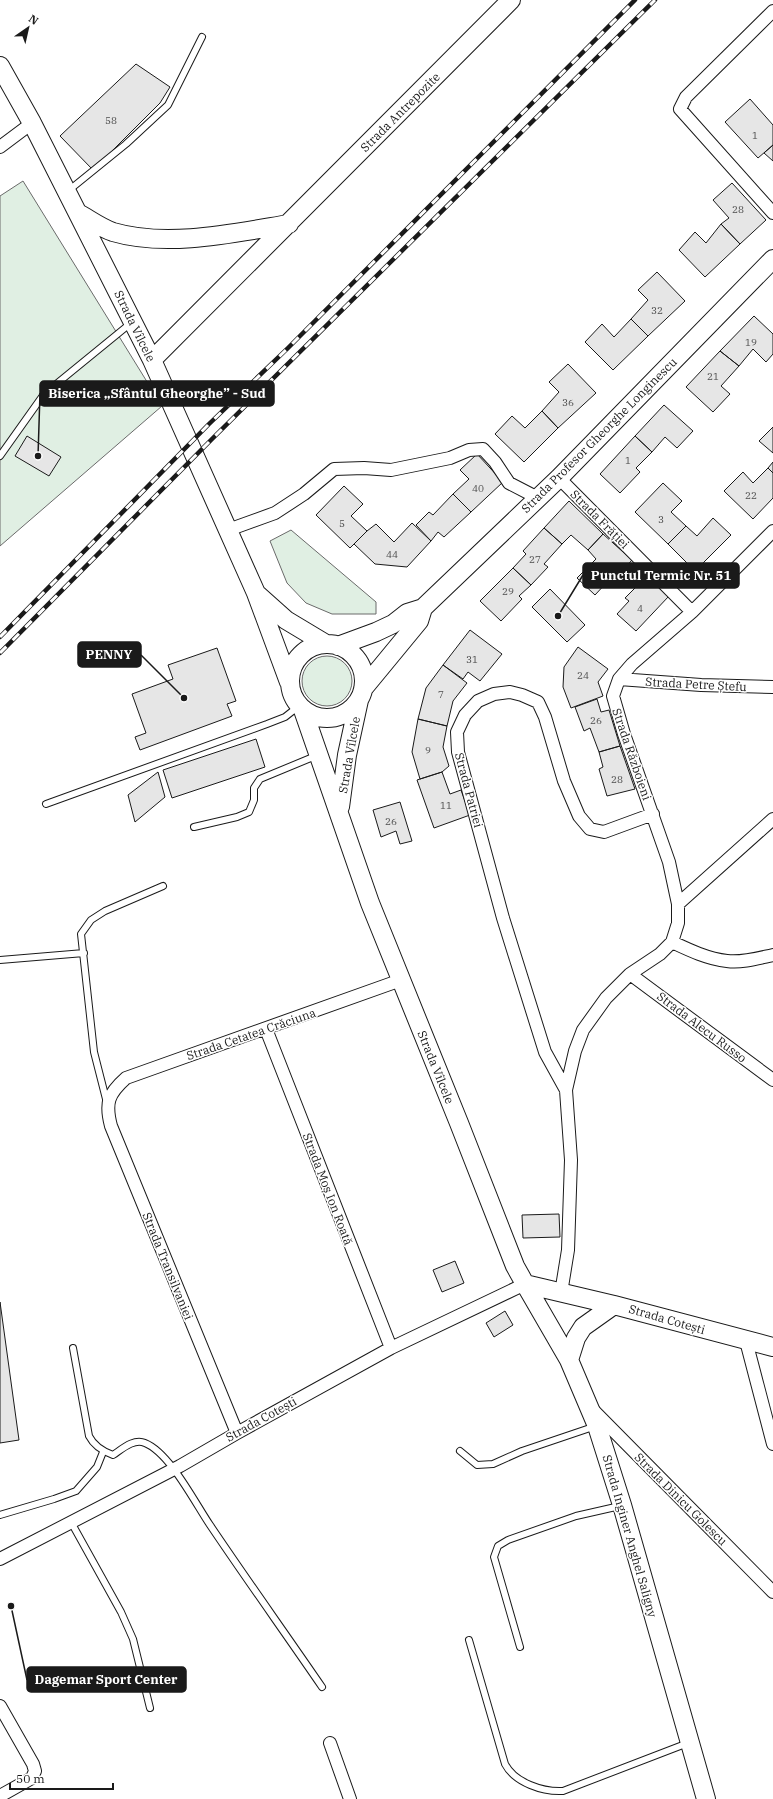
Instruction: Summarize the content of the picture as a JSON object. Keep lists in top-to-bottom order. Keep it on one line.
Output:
{"streets":{"main road":["Strada Antrepozite","Strada Vîlcele","Strada Profesor Gheorghe Longinescu","Strada Cotești","Strada Inginer Anghel Saligny"],"street":["Strada Frăției","Strada Petre Ștefu","Strada Războieni","Strada Patriei","Strada Alecu Russo","Strada Cetatea Crăciuna","Strada Moș Ion Roată","Strada Transilvaniei","Strada Dinicu Golescu"]},"crossings":[["Strada Antrepozite","Strada Vîlcele"],["Strada Vîlcele","Strada Profesor Gheorghe Longinescu"],["Strada Vîlcele","Strada Cetatea Crăciuna"],["Strada Vîlcele","Strada Cotești"],["Strada Vîlcele","Strada Inginer Anghel Saligny"],["Strada Profesor Gheorghe Longinescu","Strada Frăției"],["Strada Frăției","Strada Războieni"],["Strada Petre Ștefu","Strada Războieni"],["Strada Războieni","Strada Patriei"],["Strada Cetatea Crăciuna","Strada Moș Ion Roată"],["Strada Cetatea Crăciuna","Strada Transilvaniei"],["Strada Moș Ion Roată","Strada Cotești"],["Strada Transilvaniei","Strada Cotești"],["Strada Cotești","Strada Inginer Anghel Saligny"],["Strada Dinicu Golescu","Strada Inginer Anghel Saligny"]],"places":["Biserica „Sfântul Gheorghe” - Sud","Punctul Termic Nr. 51","PENNY","Dagemar Sport Center"],"house_numbers":["58","1","28","32","19","21","36","1","40","22","3","5","44","27","29","4","31","24","7","26","9","28","11","26"],"scale_bar":"50 m","north":"top right"}
